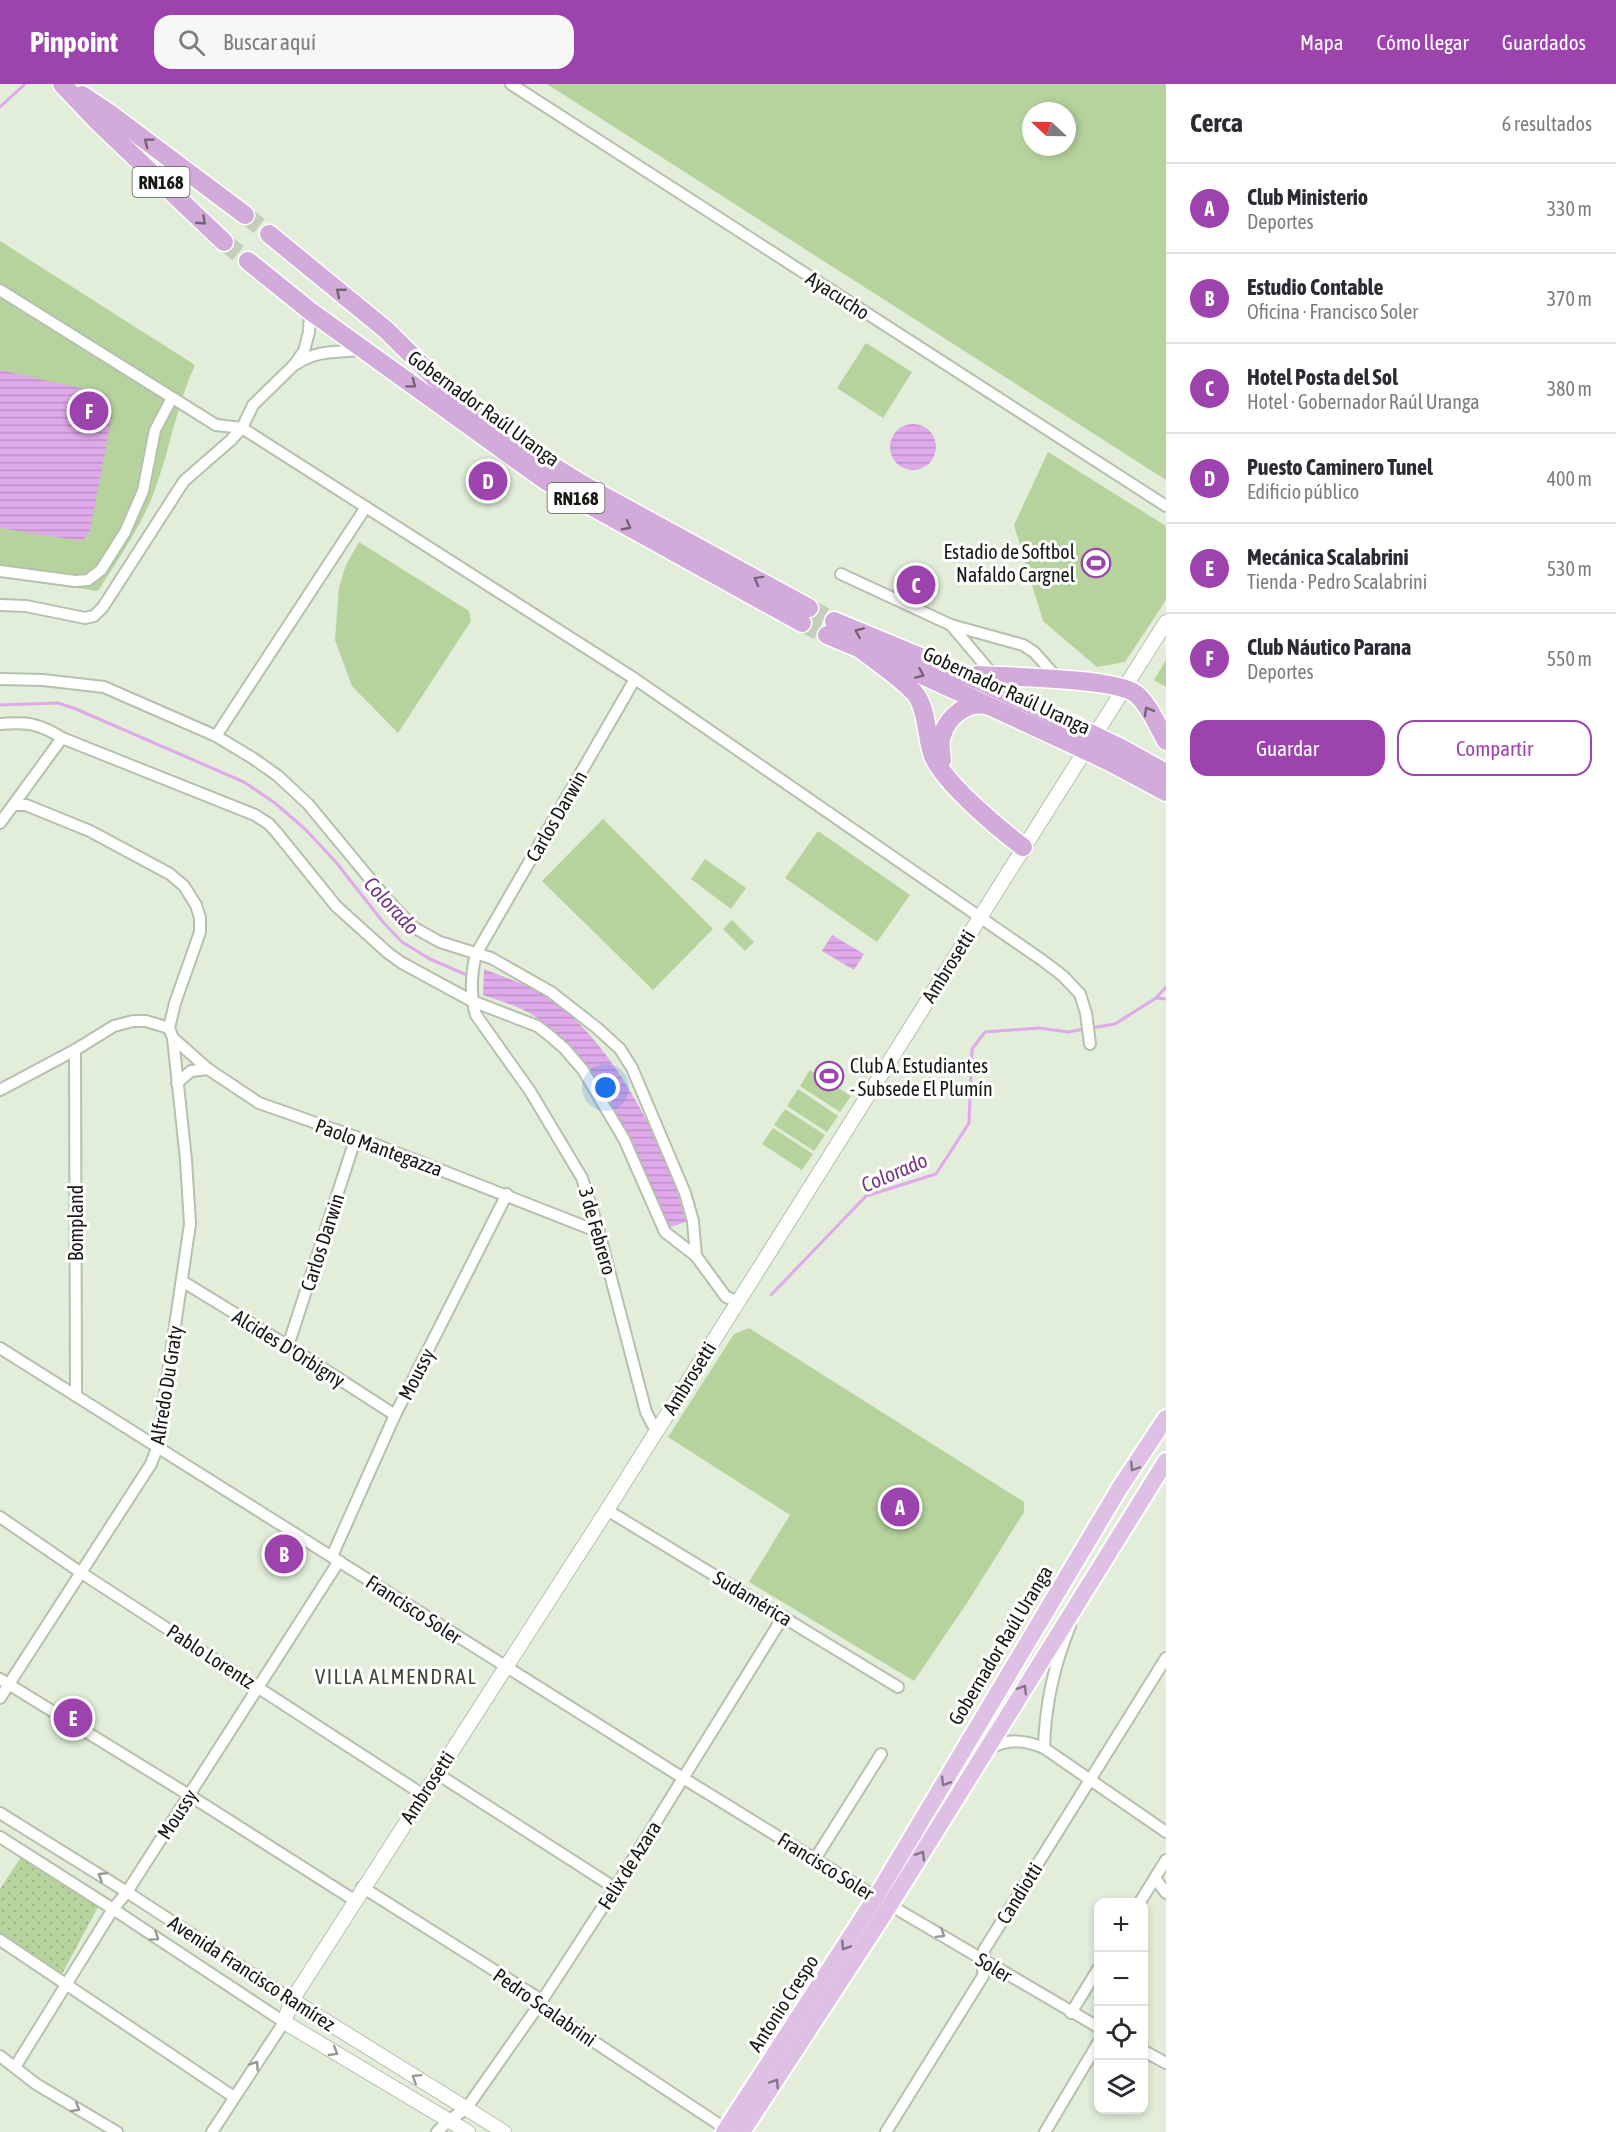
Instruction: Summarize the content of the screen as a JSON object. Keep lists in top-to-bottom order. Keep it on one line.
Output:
{"streets":{"highway":["RN168","Gobernador Raúl Uranga"],"main road":["Antonio Crespo"],"street":["Ayacucho","Carlos Darwin","Ambrosetti","Paolo Mantegazza","Bompland","3 de Febrero","Alcides D'Orbigny","Moussy","Alfredo Du Graty","Sudamérica","Francisco Soler","Pablo Lorentz","Felix de Azara","Candiotti","Soler","Avenida Francisco Ramírez","Pedro Scalabrini"]},"crossings":[["Gobernador Raúl Uranga","Francisco Soler"],["Gobernador Raúl Uranga","Soler"],["Gobernador Raúl Uranga","Antonio Crespo"],["Carlos Darwin","Paolo Mantegazza"],["Carlos Darwin","Alcides D'Orbigny"],["Ambrosetti","3 de Febrero"],["Ambrosetti","Sudamérica"],["Ambrosetti","Francisco Soler"],["Ambrosetti","Pablo Lorentz"],["Ambrosetti","Avenida Francisco Ramírez"],["Ambrosetti","Pedro Scalabrini"],["Paolo Mantegazza","Bompland"],["Paolo Mantegazza","3 de Febrero"],["Paolo Mantegazza","Moussy"],["Paolo Mantegazza","Alfredo Du Graty"],["Bompland","Francisco Soler"],["Alcides D'Orbigny","Moussy"],["Alcides D'Orbigny","Alfredo Du Graty"],["Moussy","Francisco Soler"],["Moussy","Pablo Lorentz"],["Moussy","Avenida Francisco Ramírez"],["Alfredo Du Graty","Francisco Soler"],["Alfredo Du Graty","Pablo Lorentz"],["Sudamérica","Felix de Azara"],["Francisco Soler","Felix de Azara"],["Francisco Soler","Soler"],["Francisco Soler","Antonio Crespo"],["Felix de Azara","Avenida Francisco Ramírez"],["Felix de Azara","Pedro Scalabrini"],["Candiotti","Soler"],["Soler","Antonio Crespo"],["Antonio Crespo","Pedro Scalabrini"]],"one_way":["Soler"],"districts":["VILLA ALMENDRAL"],"water":["Colorado"],"places":{"sports":["Estadio de Softbol Nafaldo Cargnel","Club A. Estudiantes - Subsede El Plumín"]},"north":"left","page":{"header":"Pinpoint","search":"Buscar aquí","nav":["Mapa","Cómo llegar","Guardados"],"heading":["Cerca","6 resultados"],"list":[{"mark":"A","name":"Club Ministerio","note":"Deportes","value":"330 m"},{"mark":"B","name":"Estudio Contable","note":"Oficina · Francisco Soler","value":"370 m"},{"mark":"C","name":"Hotel Posta del Sol","note":"Hotel · Gobernador Raúl Uranga","value":"380 m"},{"mark":"D","name":"Puesto Caminero Tunel","note":"Edificio público","value":"400 m"},{"mark":"E","name":"Mecánica Scalabrini","note":"Tienda · Pedro Scalabrini","value":"530 m"},{"mark":"F","name":"Club Náutico Parana","note":"Deportes","value":"550 m"}],"pins":["F","D","C","A","B","E"],"buttons":["Guardar","Compartir"],"map_buttons":["+","−"]}}
